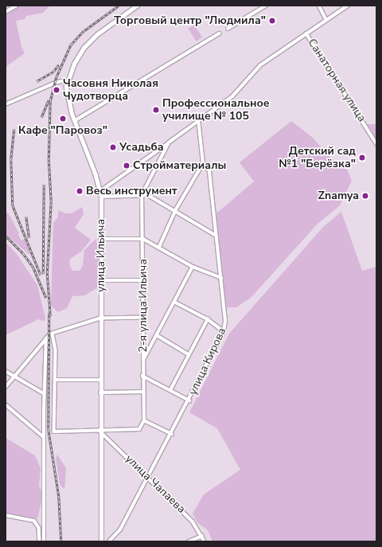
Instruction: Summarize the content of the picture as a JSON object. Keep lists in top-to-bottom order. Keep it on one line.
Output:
{"streets":{"main road":["улица Ильича"],"street":["Санаторная улица","2-я улица Ильича","улица Кирова","улица Чапаева"]},"crossings":[["Санаторная улица","2-я улица Ильича"],["улица Ильича","улица Чапаева"],["улица Кирова","улица Чапаева"]],"places":["Торговый центр \"Людмила\"","Часовня Николая Чудотворца","Профессиональное училище № 105","Кафе \"Паровоз\"","Усадьба","Детский сад №1 \"Берёзка\"","Стройматериалы","Весь инструмент","Znamya"]}
